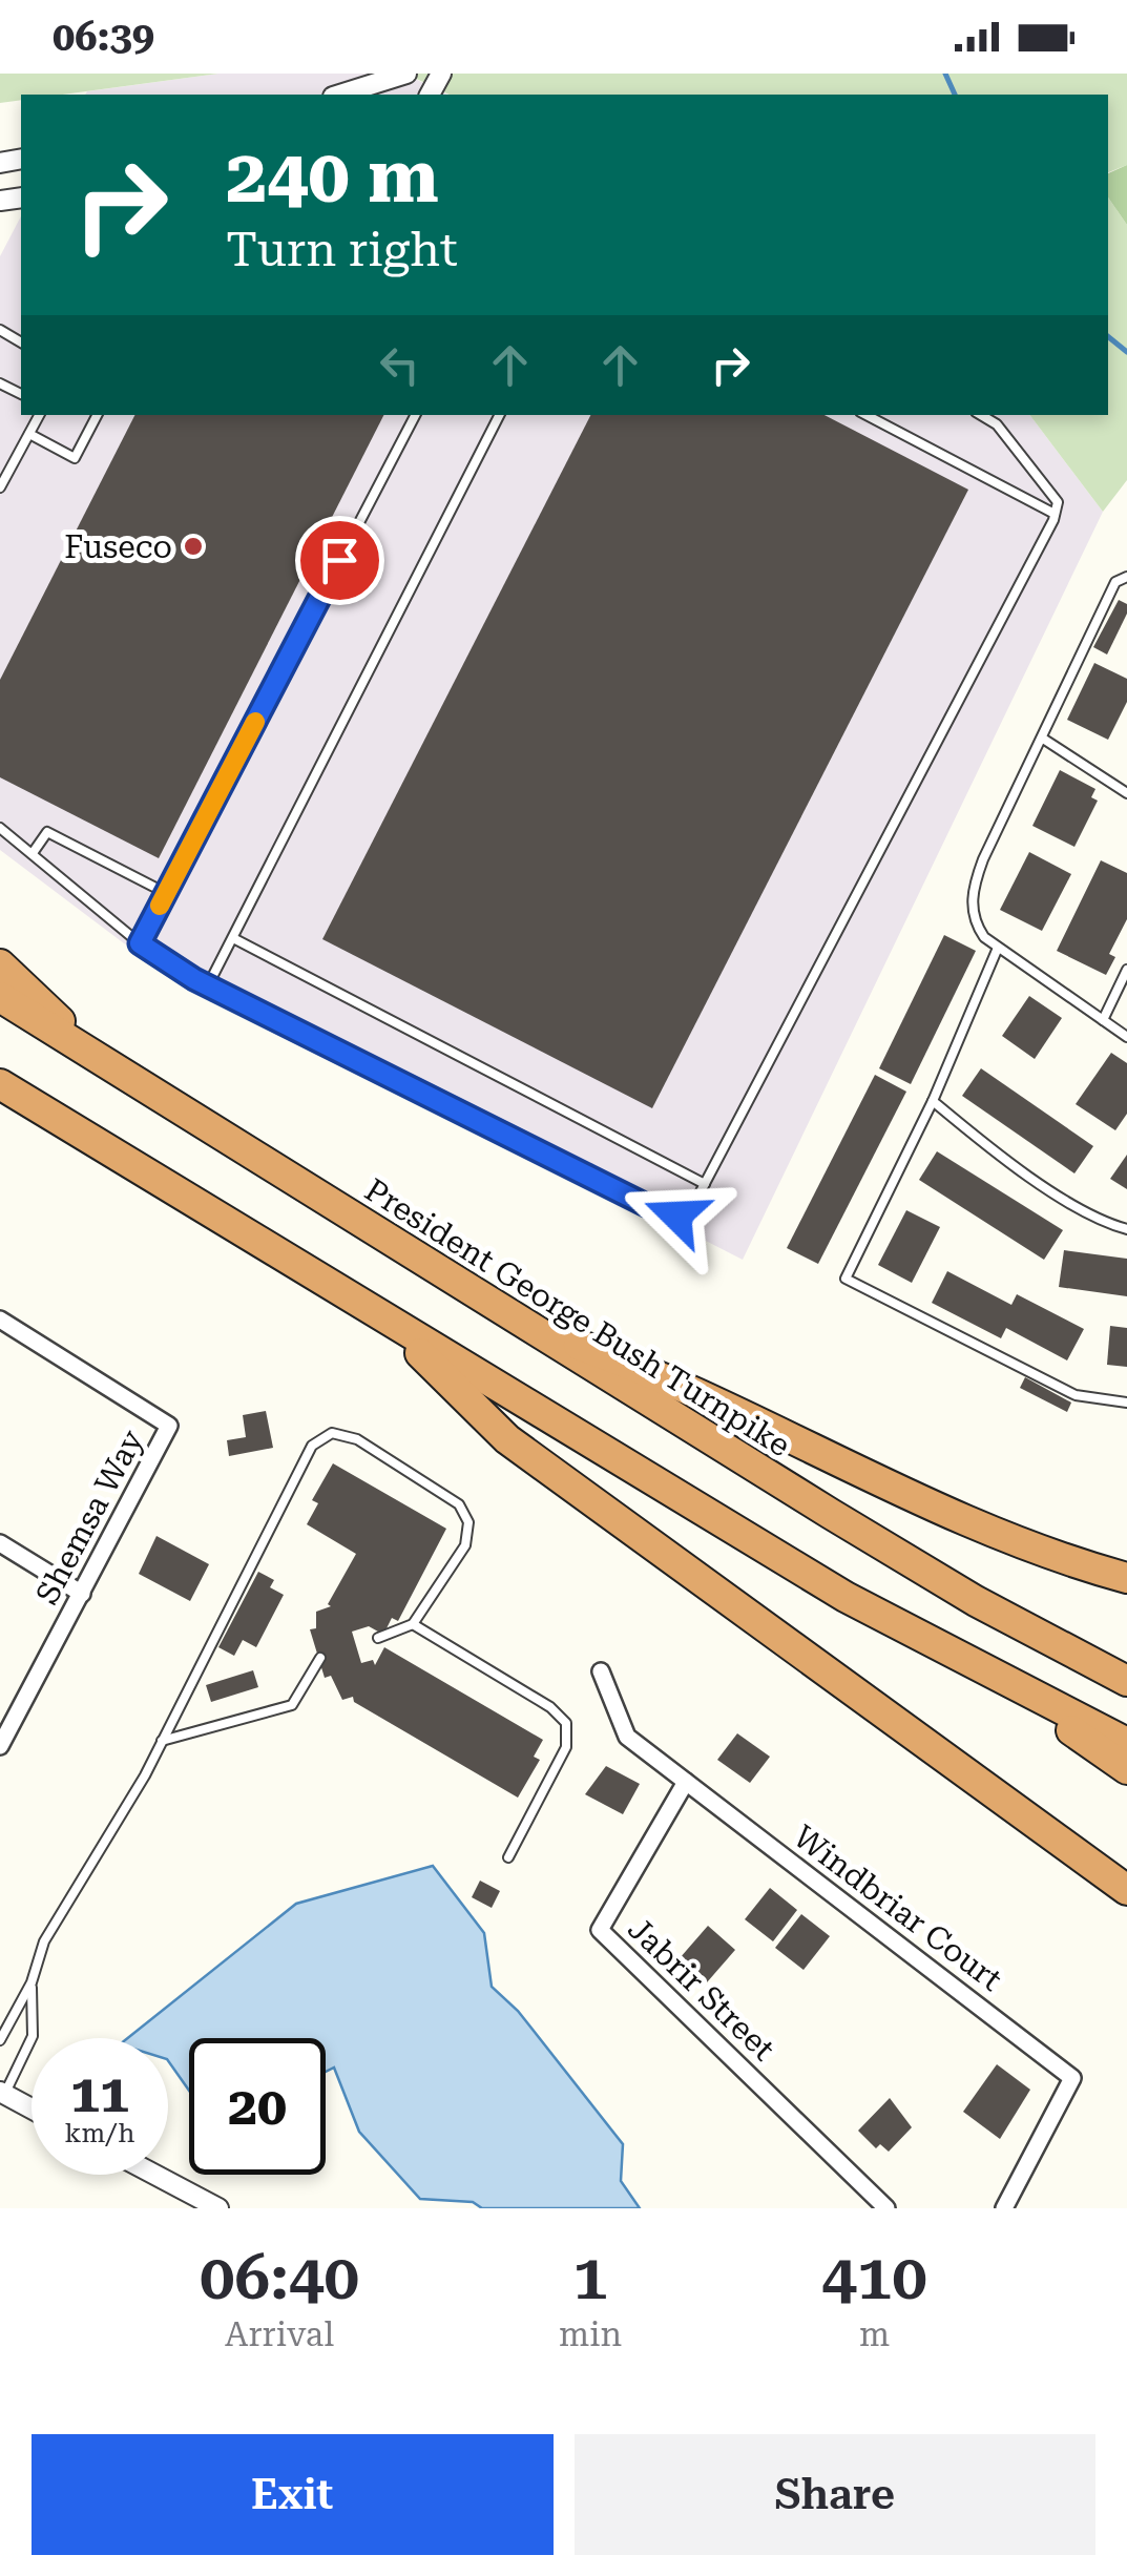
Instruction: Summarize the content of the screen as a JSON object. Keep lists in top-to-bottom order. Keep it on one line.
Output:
{"streets":{"highway":["President George Bush Turnpike"],"street":["Shemsa Way","Windbriar Court","Jabrir Street"]},"crossings":[["Windbriar Court","Jabrir Street"]],"places":["Fuseco"],"page":{"status":"06:39","turn":["240 m","Turn right"],"speed":"11 km/h","limit":"20","eta":["06:40","Arrival","1","min","410","m"],"buttons":["Exit","Share"]}}
